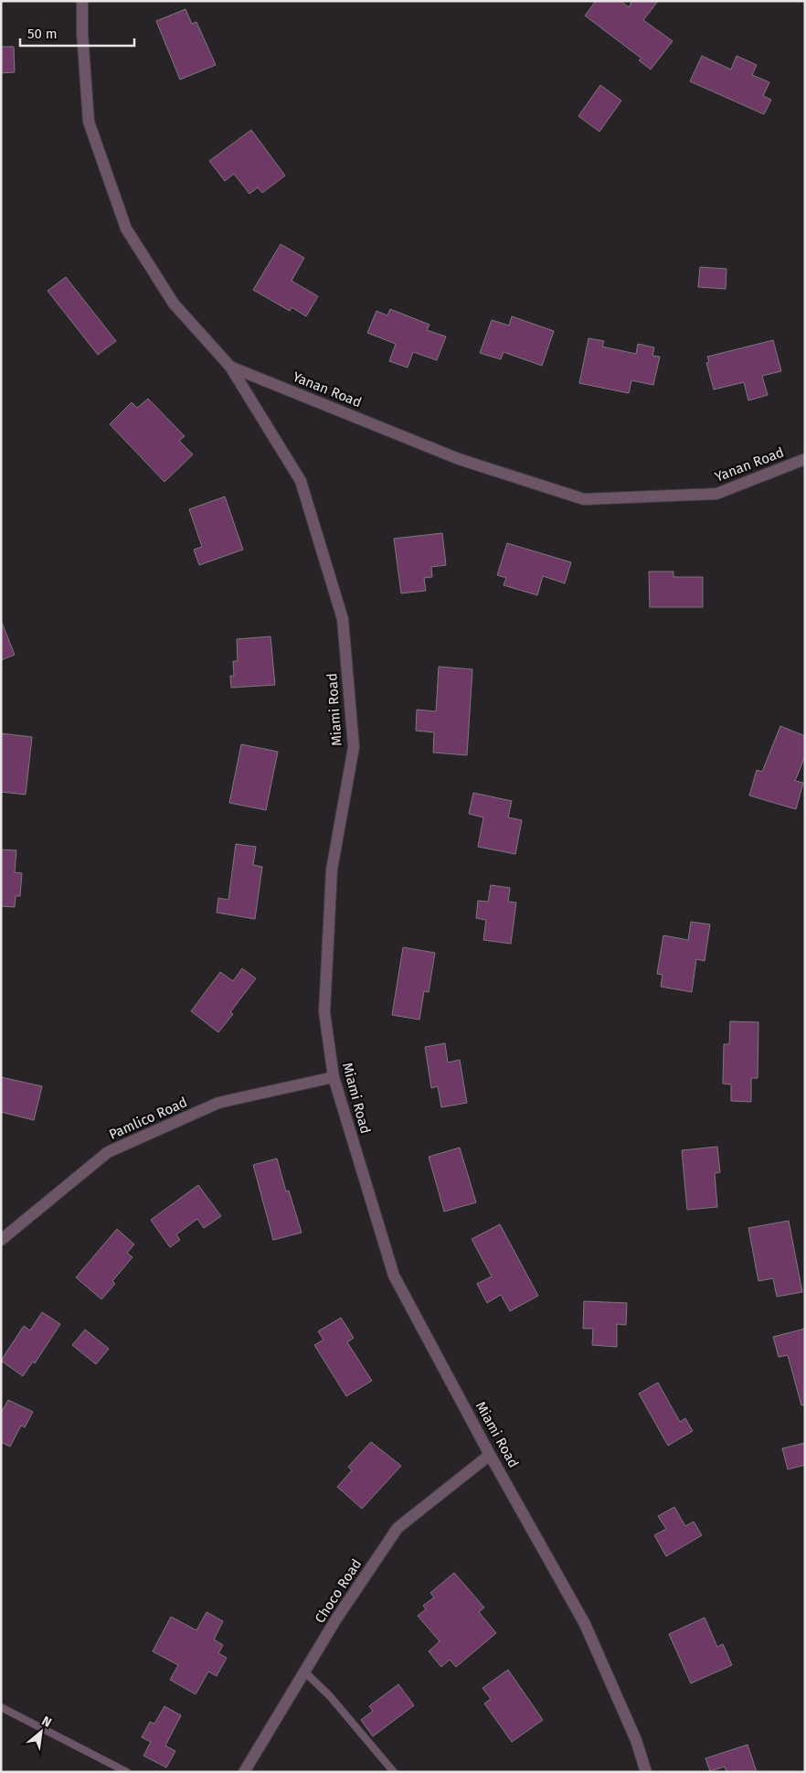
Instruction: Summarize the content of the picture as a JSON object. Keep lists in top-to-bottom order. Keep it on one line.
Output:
{"streets":{"street":["Yanan Road","Miami Road","Pamlico Road","Choco Road"]},"crossings":[["Yanan Road","Miami Road"],["Miami Road","Pamlico Road"],["Miami Road","Choco Road"]],"scale_bar":"50 m","north":"top right"}
